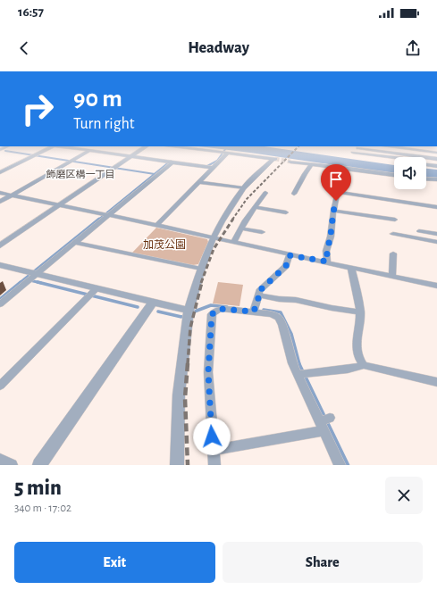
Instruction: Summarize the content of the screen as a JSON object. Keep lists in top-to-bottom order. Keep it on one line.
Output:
{"districts":["飾磨区構一丁目"],"parks":["加茂公園"],"page":{"status":"16:57","header":"Headway","turn":["90 m","Turn right"],"heading":["5 min","340 m · 17:02"],"buttons":["Exit","Share"]}}
